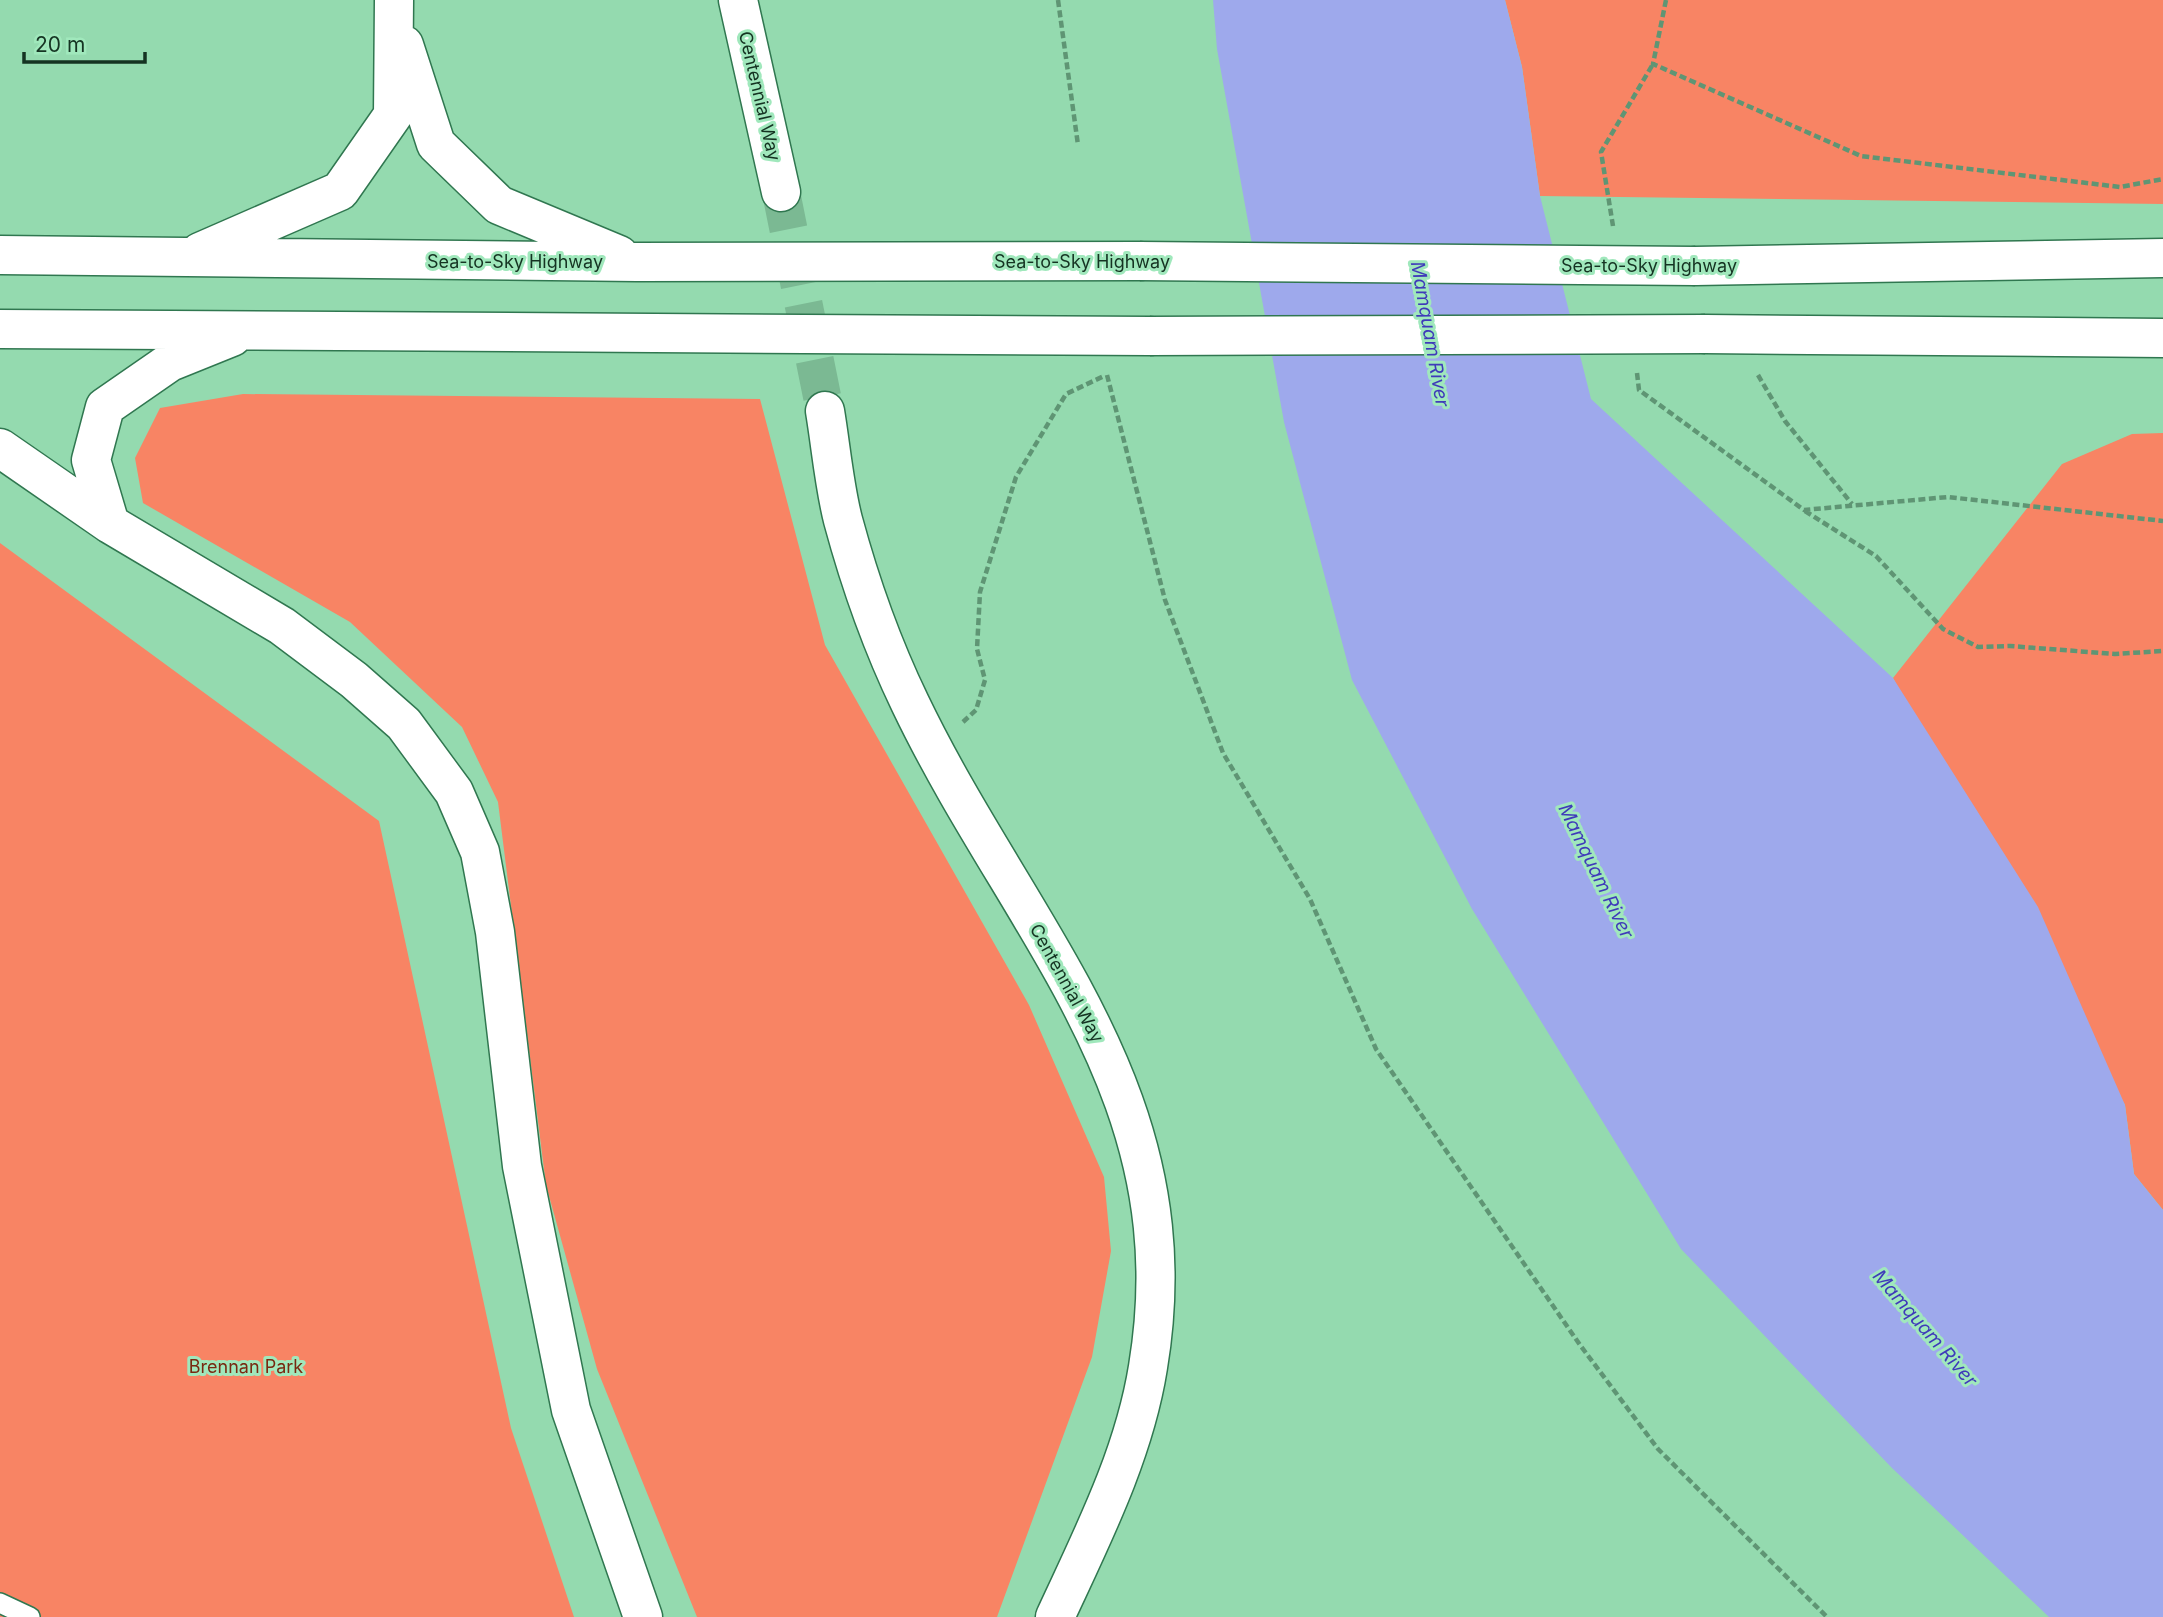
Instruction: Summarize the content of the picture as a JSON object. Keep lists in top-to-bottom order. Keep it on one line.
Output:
{"streets":{"main road":["Centennial Way","Sea-to-Sky Highway"]},"water":["Mamquam River"],"parks":["Brennan Park"],"scale_bar":"20 m"}
